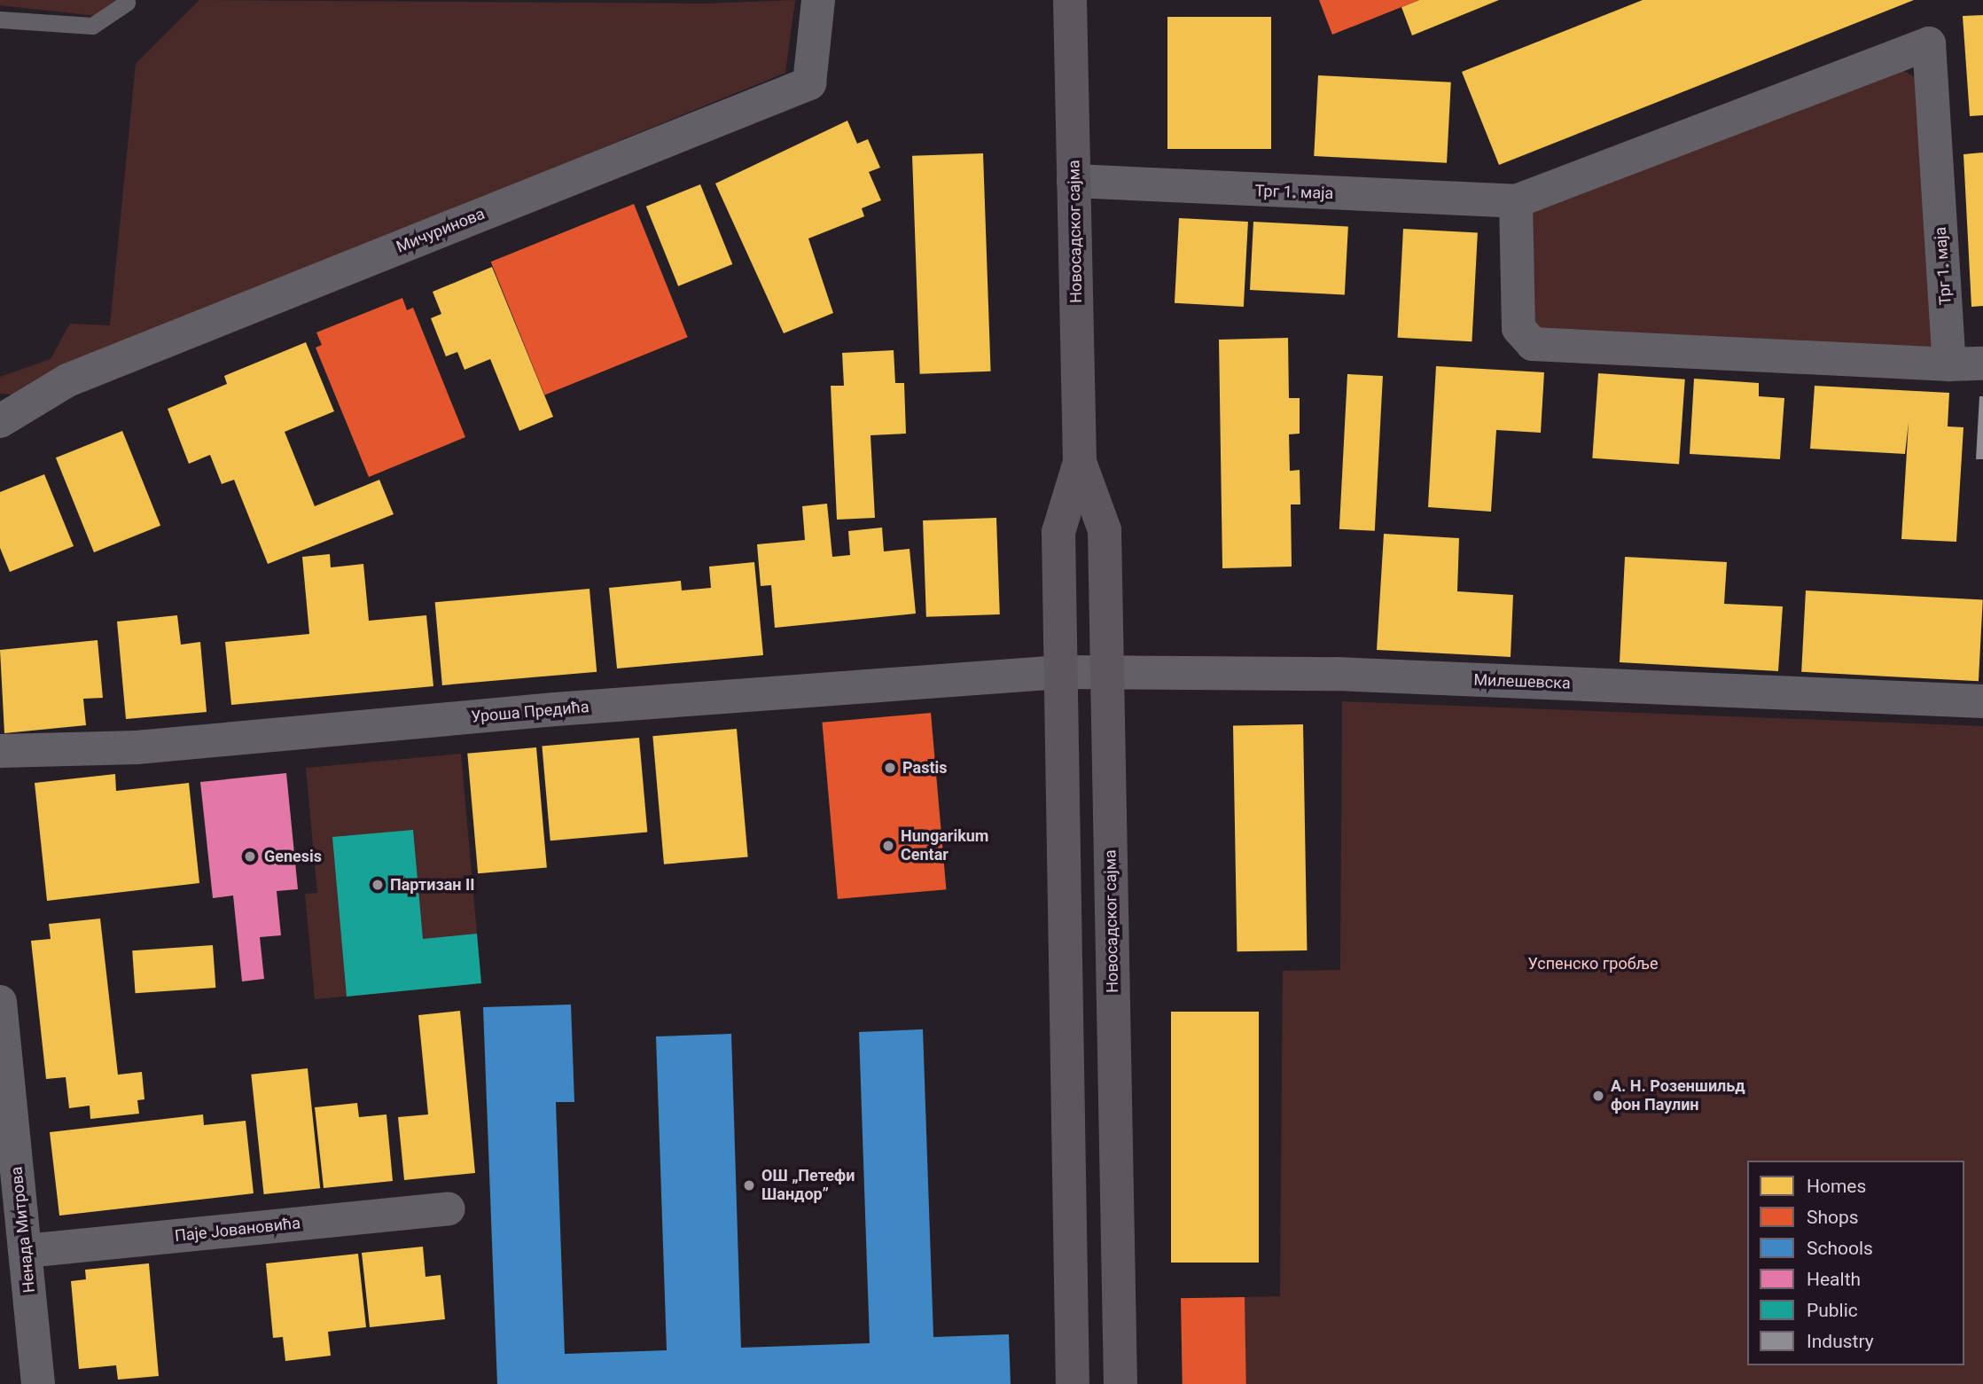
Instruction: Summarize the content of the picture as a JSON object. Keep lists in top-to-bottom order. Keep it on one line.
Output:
{"streets":{"street":["Трг 1. маја","Мичуринова","Новосадског сајма","Милешевска","Уроша Предића","Ненада Митрова","Паје Јовановића"]},"crossings":[["Трг 1. маја","Новосадског сајма"],["Новосадског сајма","Милешевска"],["Новосадског сајма","Уроша Предића"],["Милешевска","Уроша Предића"],["Ненада Митрова","Паје Јовановића"]],"parks":["Успенско гробље"],"places":["Pastis","Hungarikum Centar","Genesis","Партизан II","А. Н. Розеншильд фон Паулин","ОШ „Петефи Шандор”"],"legend":["Homes","Shops","Schools","Health","Public","Industry"]}
